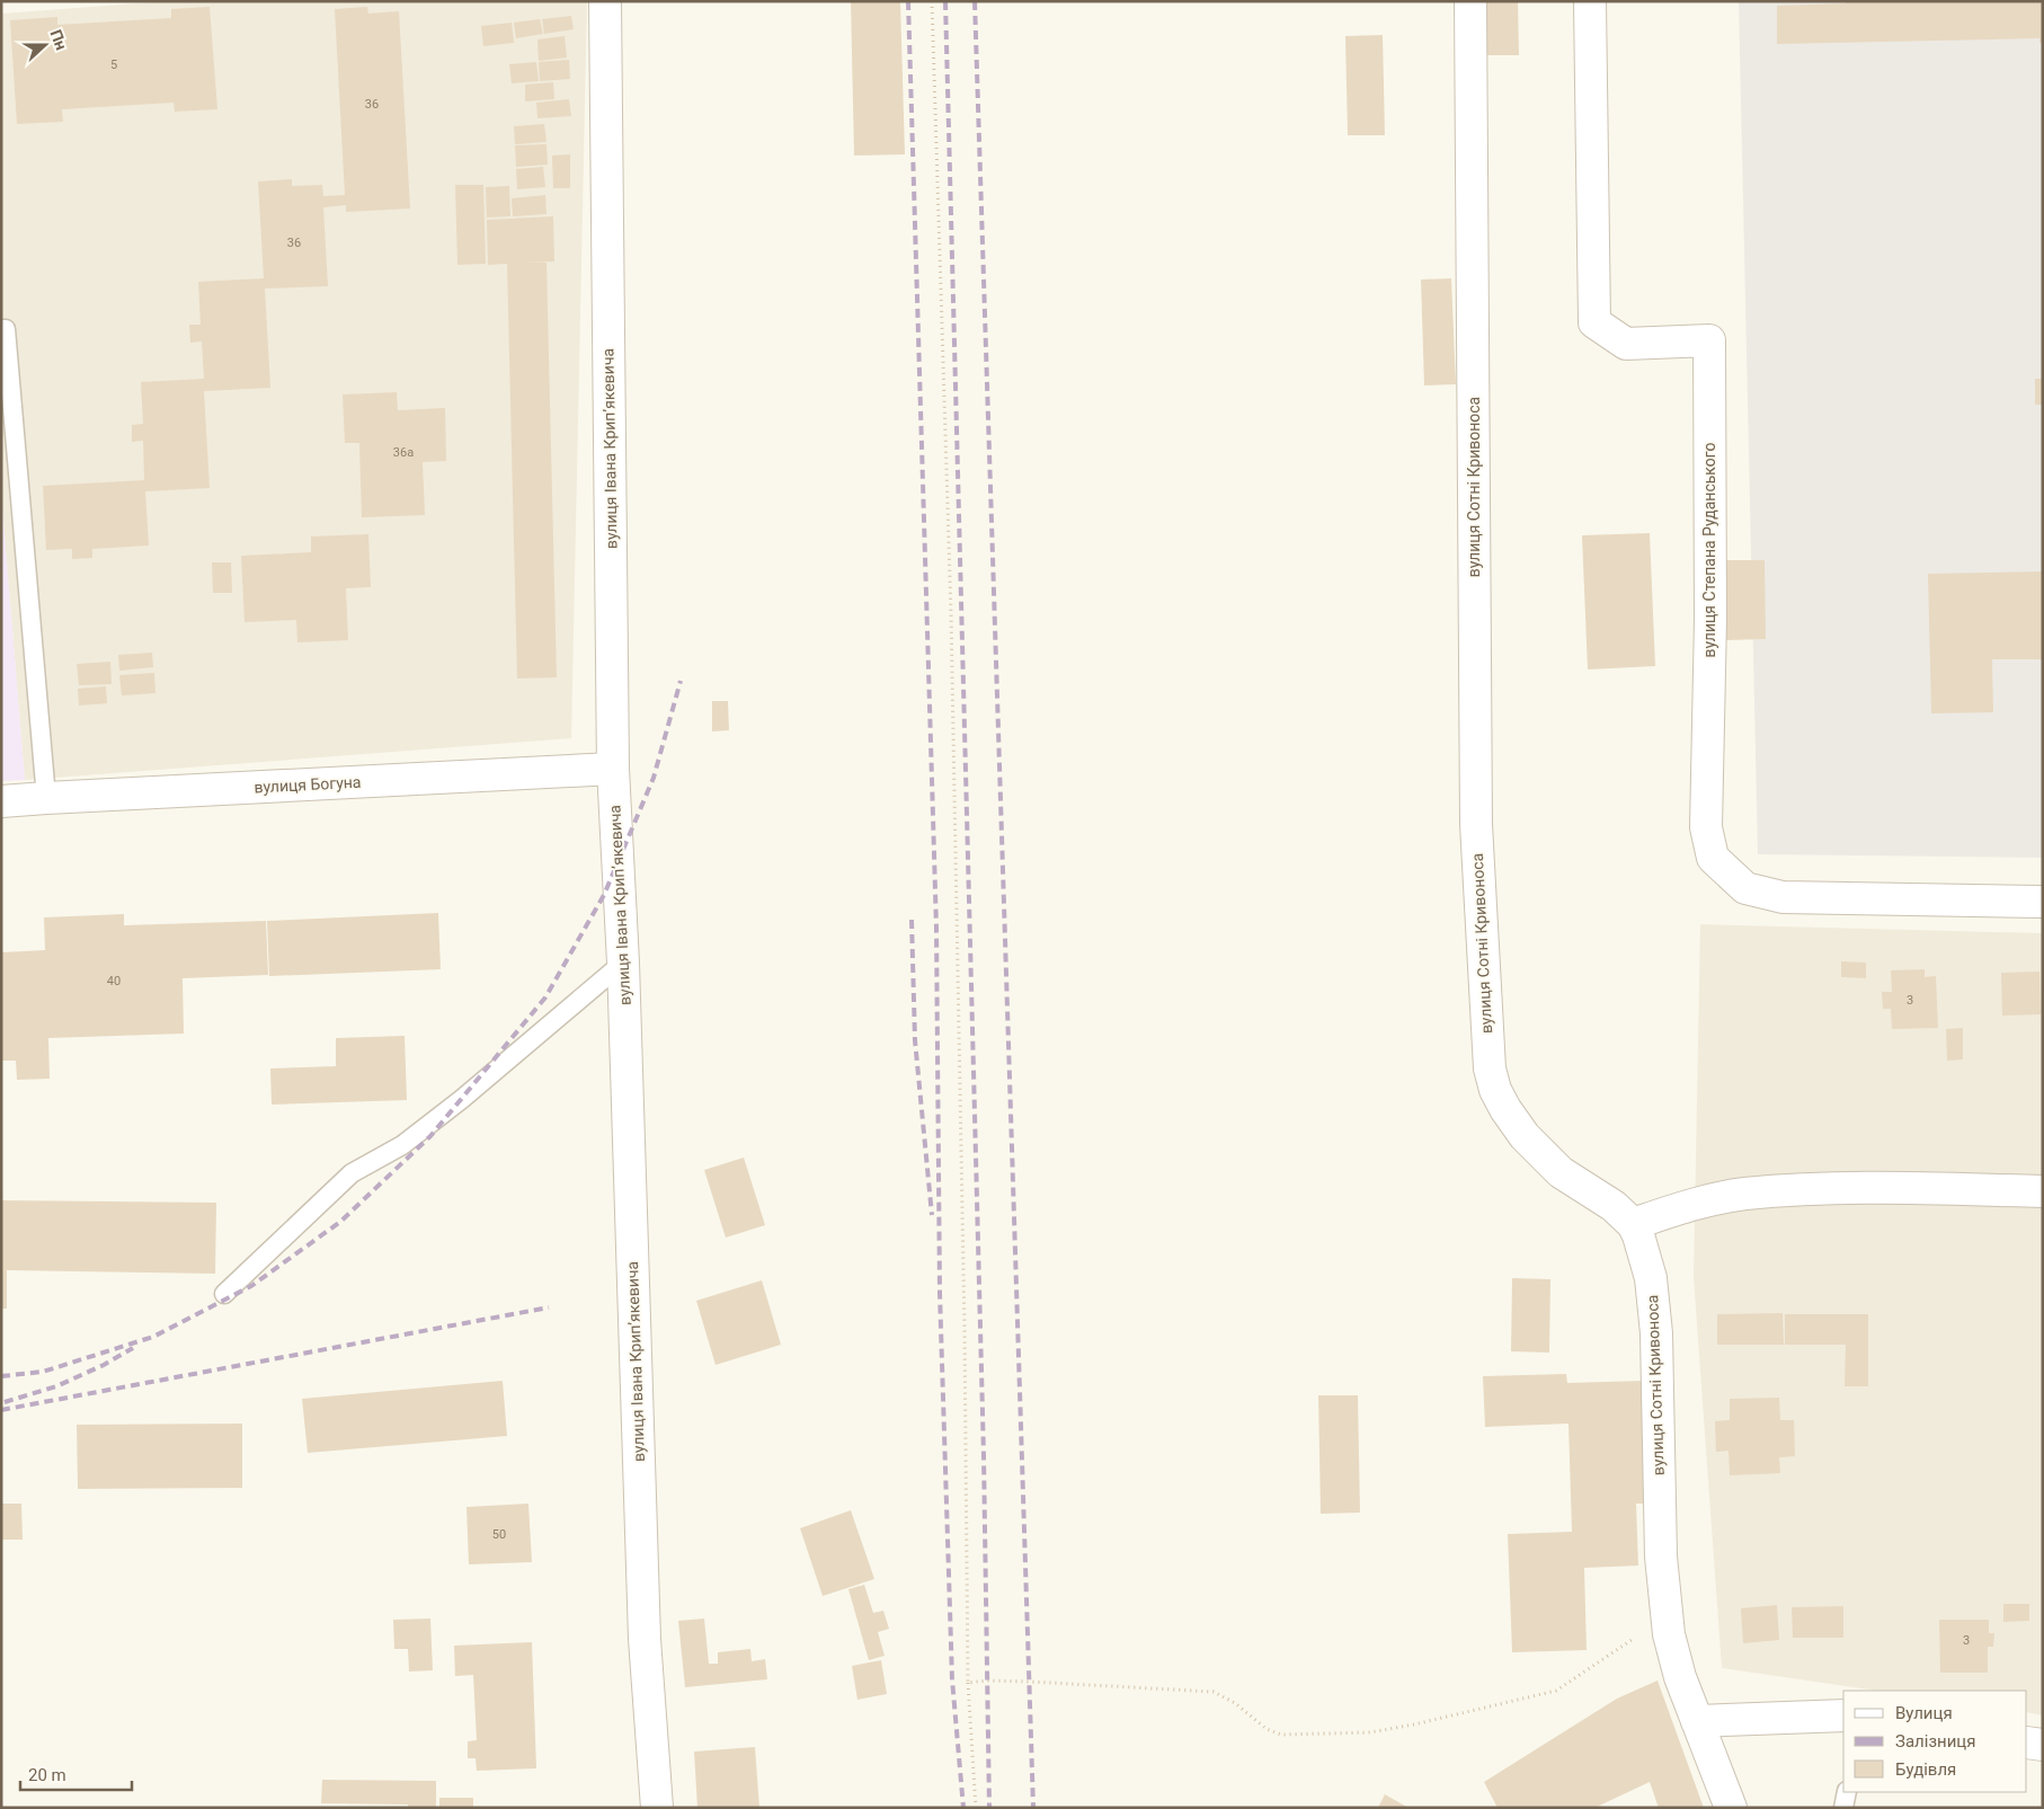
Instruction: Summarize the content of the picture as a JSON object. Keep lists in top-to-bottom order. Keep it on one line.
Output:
{"streets":{"street":["вулиця Івана Крипʼякевича","вулиця Сотні Кривоноса","вулиця Степана Руданського","вулиця Богуна"]},"crossings":[["вулиця Івана Крипʼякевича","вулиця Богуна"]],"house_numbers":["5","36","36","36а","40","3","50","3"],"legend":["Вулиця","Залізниця","Будівля"],"scale_bar":"20 m","north":"right"}
